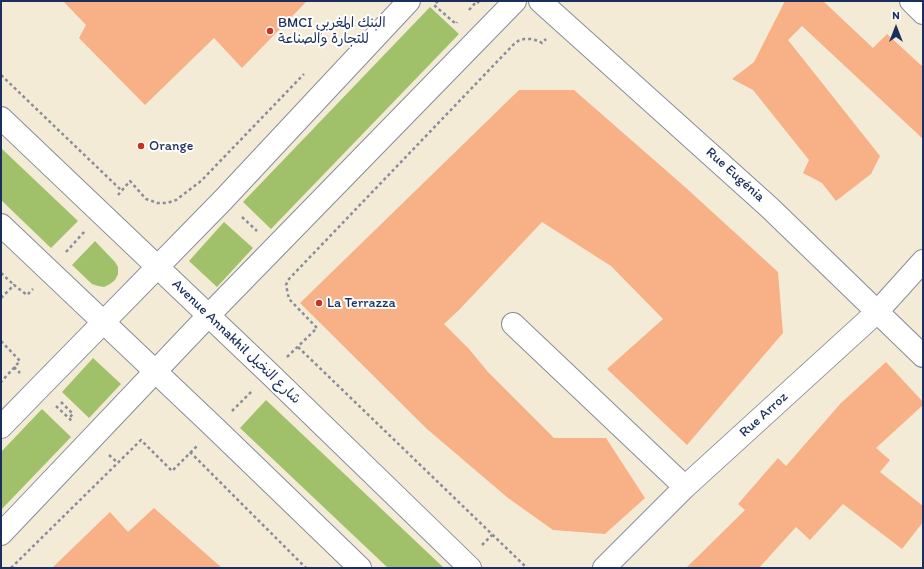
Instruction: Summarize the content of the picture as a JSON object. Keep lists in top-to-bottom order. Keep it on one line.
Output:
{"streets":{"main road":["Rue Eugénia","Avenue Annakhil شارع النخيل","Rue Arroz"]},"crossings":[["Rue Eugénia","Rue Arroz"]],"places":["BMCI البنك المغربي للتجارة والصناعة","Orange","La Terrazza"],"north":"top"}
